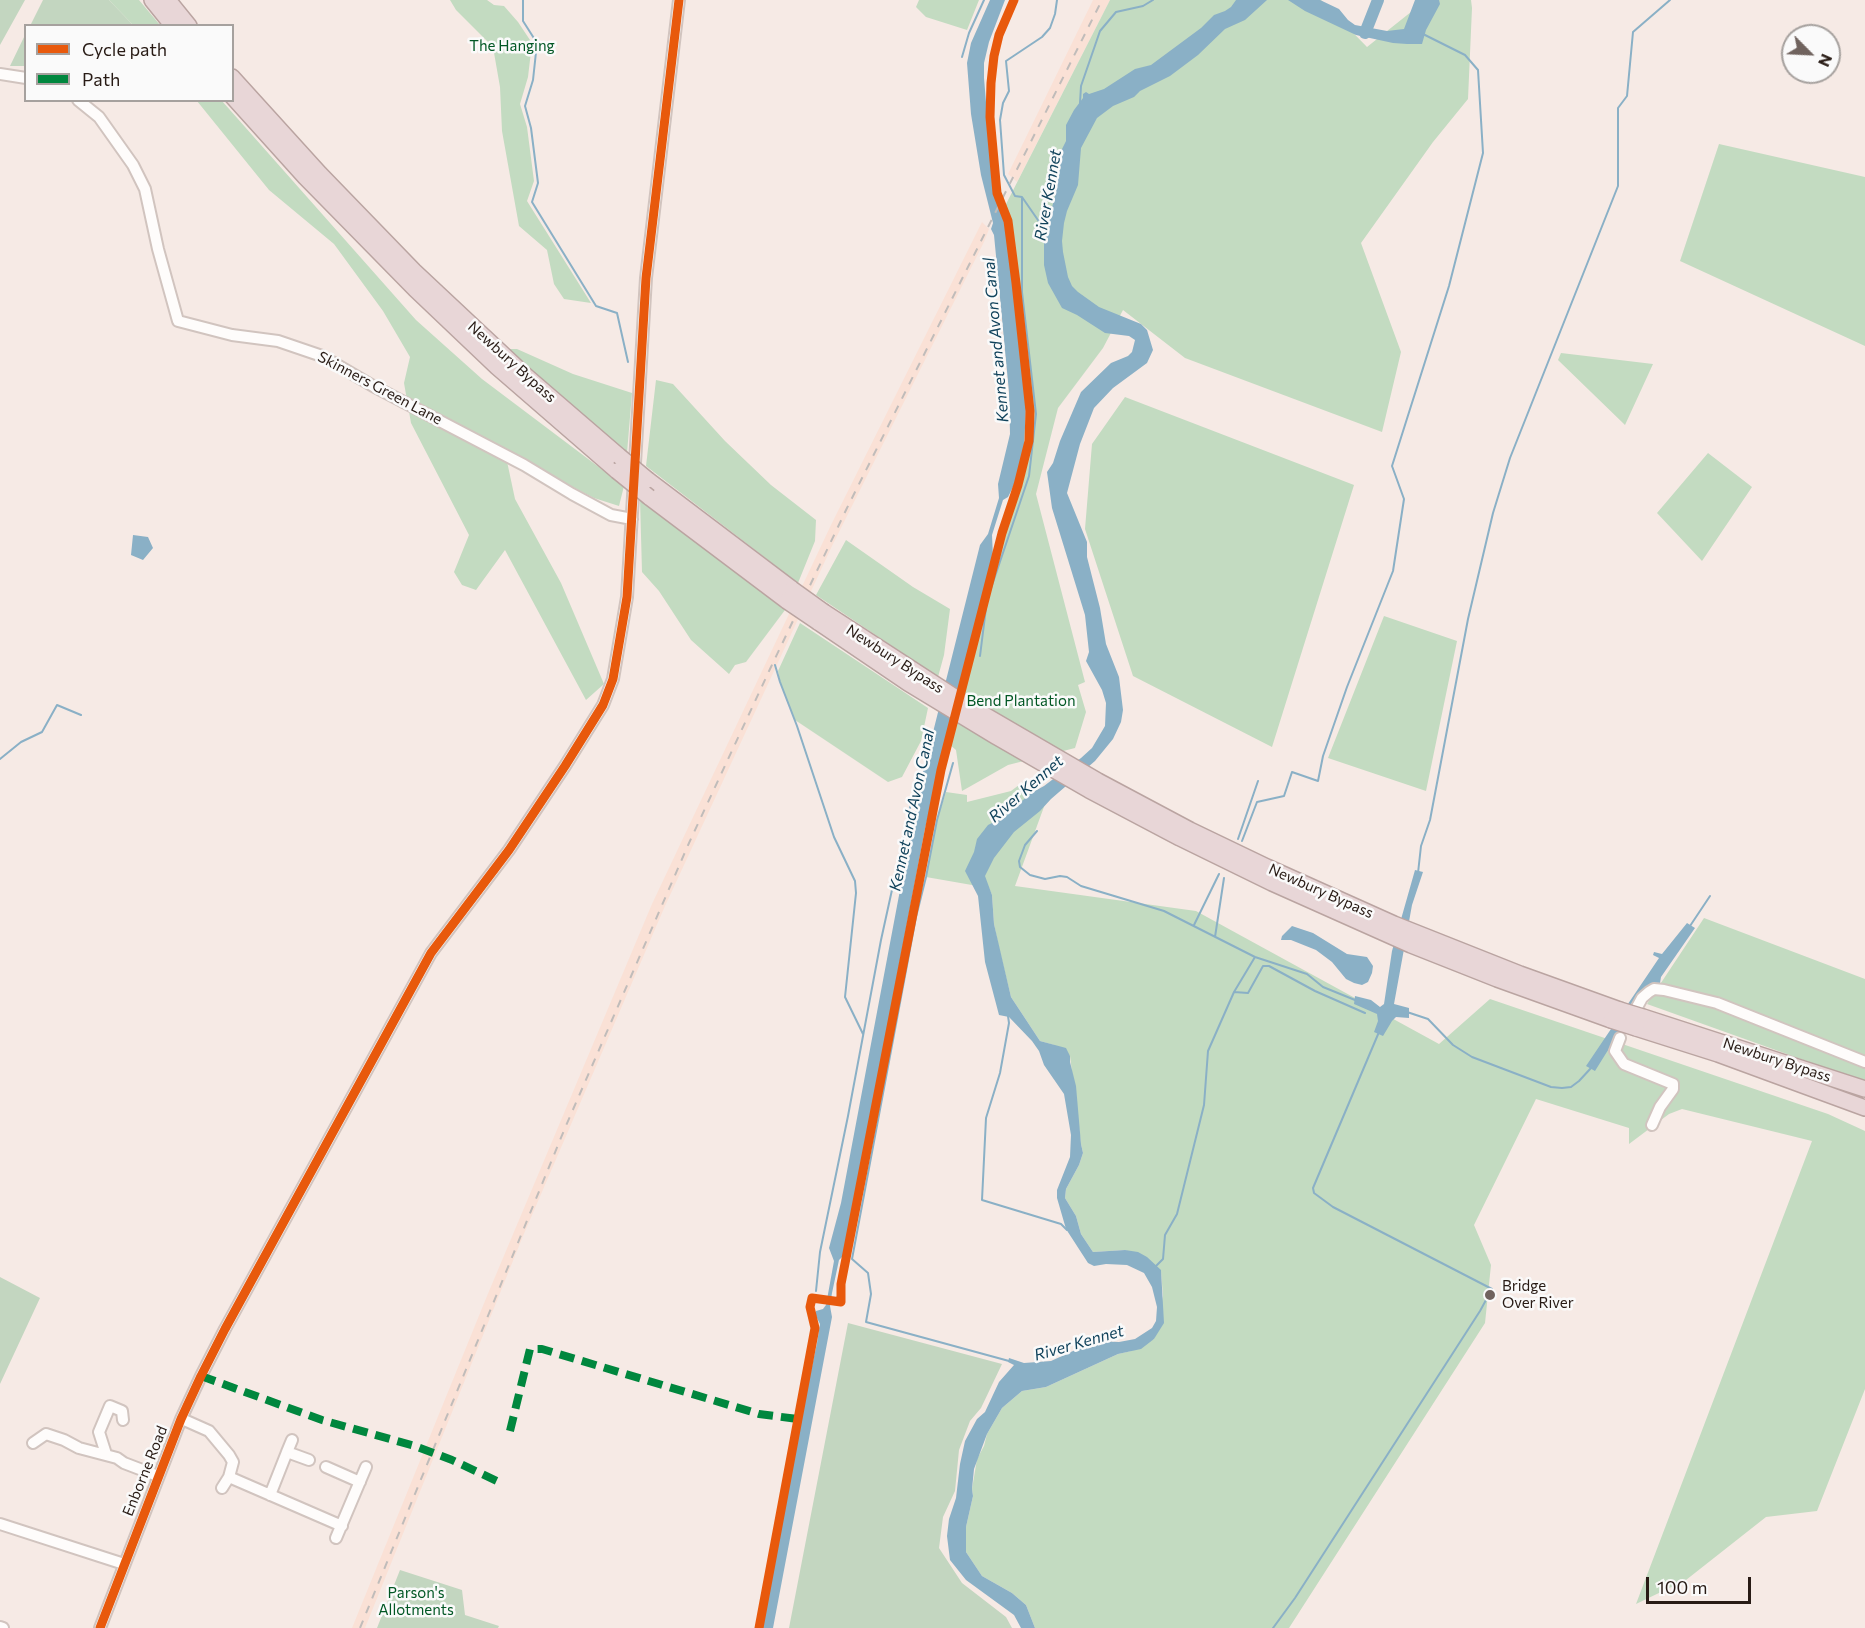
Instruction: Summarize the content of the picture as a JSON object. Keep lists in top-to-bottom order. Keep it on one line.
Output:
{"streets":{"highway":["Newbury Bypass"],"street":["Skinners Green Lane","Enborne Road"]},"crossings":[["Skinners Green Lane","Enborne Road"]],"water":["River Kennet","Kennet and Avon Canal"],"parks":["The Hanging","Bend Plantation","Parson's Allotments"],"places":["Bridge Over River"],"legend":["Cycle path","Path"],"scale_bar":"100 m","north":"bottom right"}
